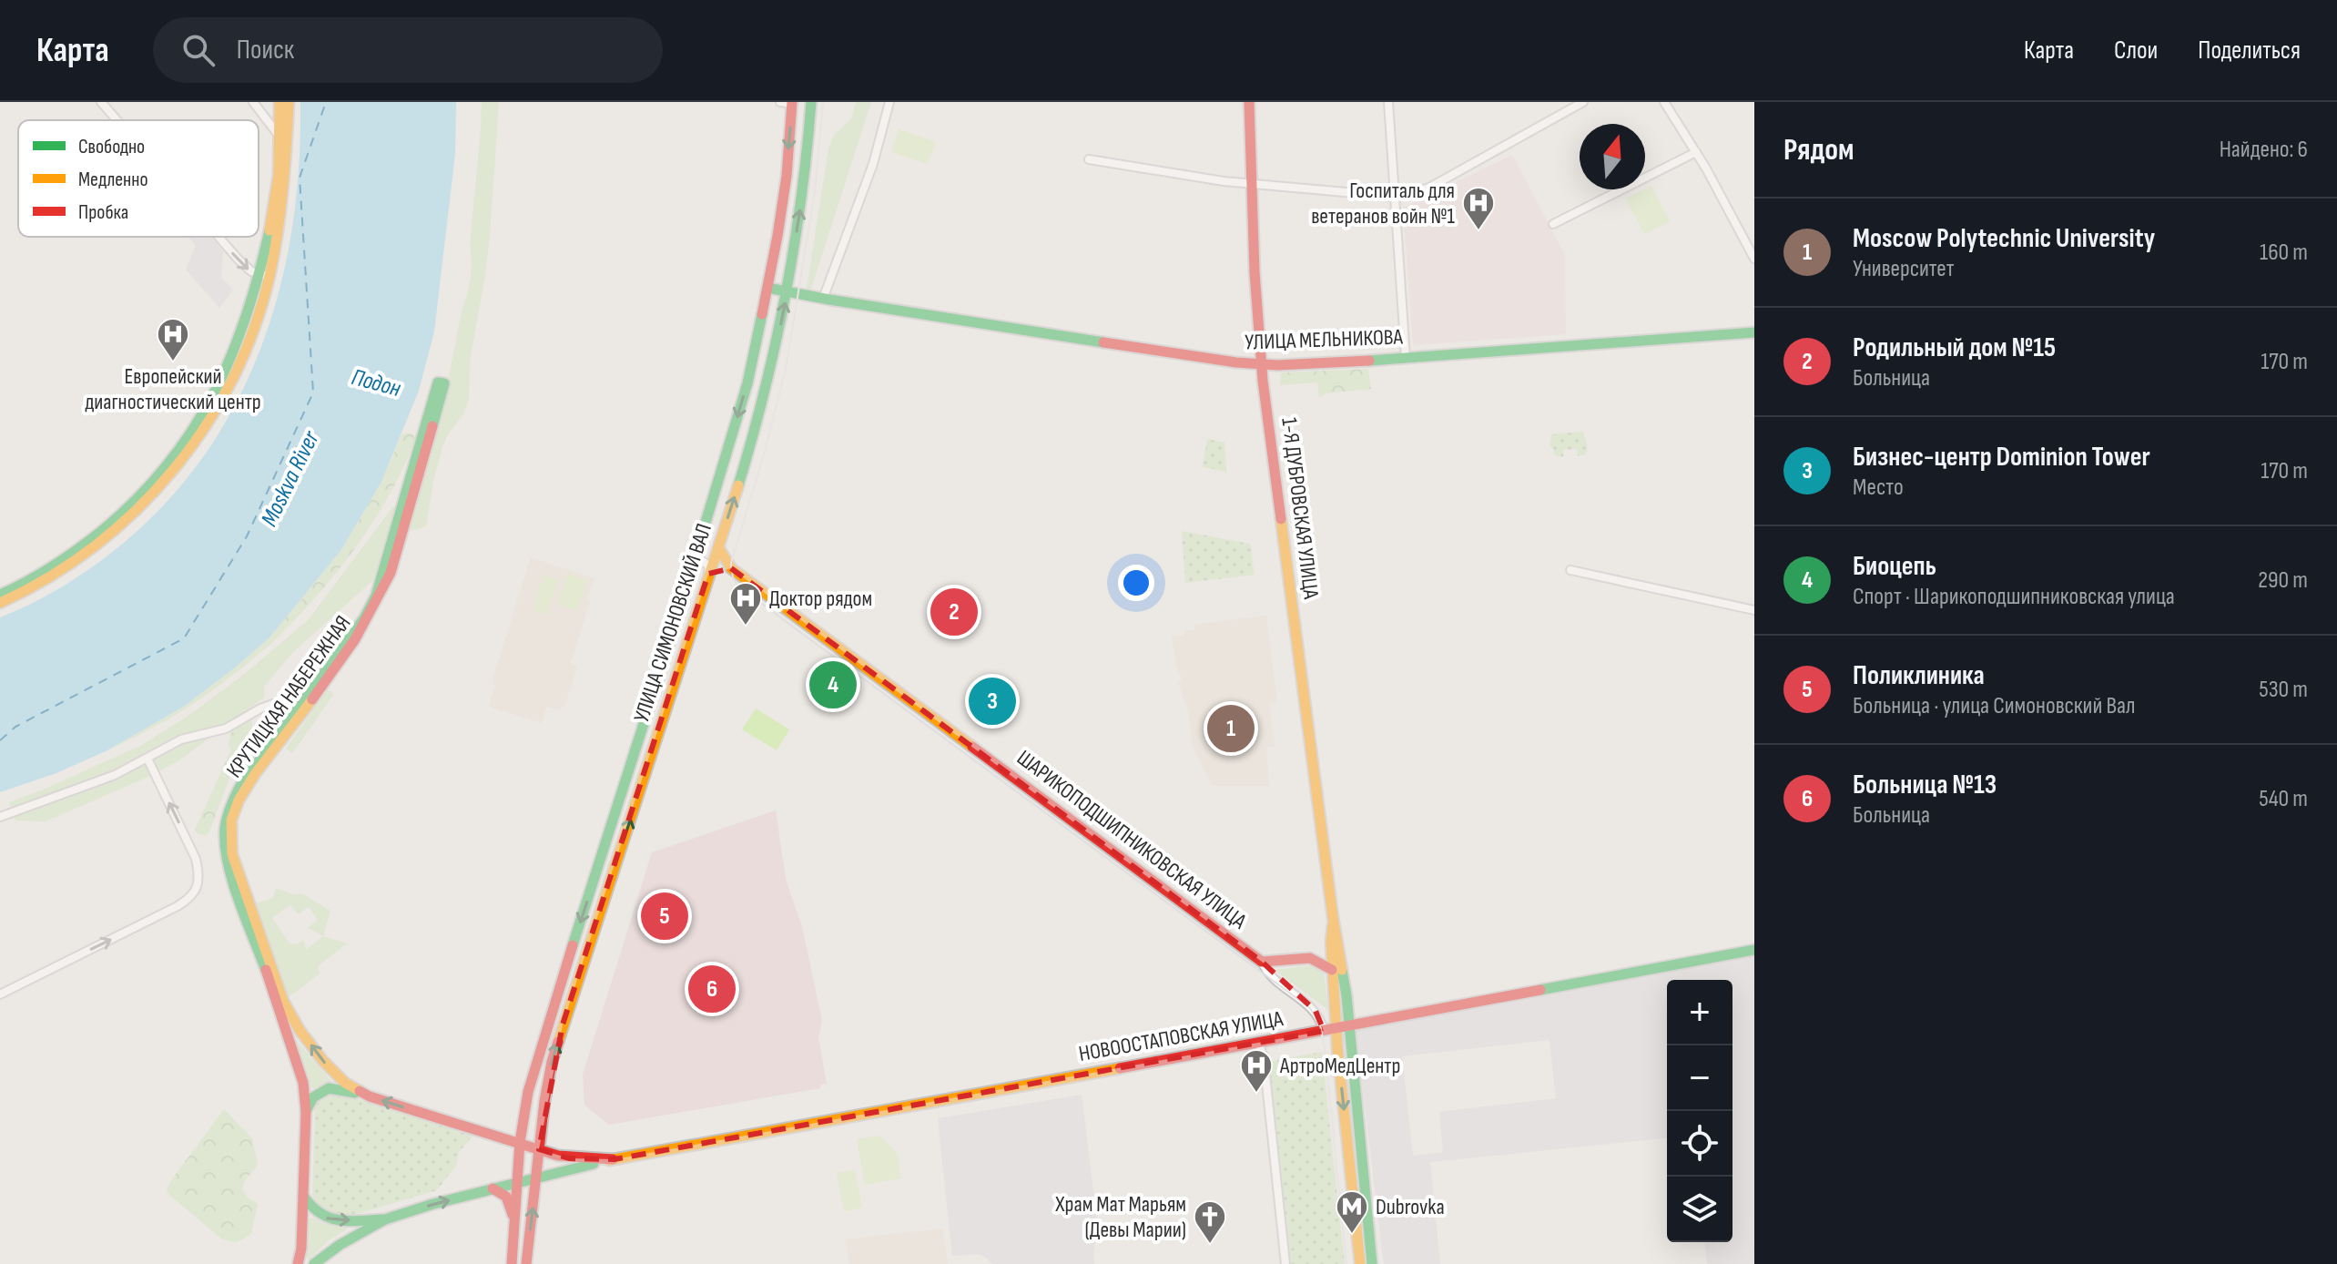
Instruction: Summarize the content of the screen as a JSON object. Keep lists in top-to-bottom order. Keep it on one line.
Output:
{"streets":{"main road":["УЛИЦА МЕЛЬНИКОВА","1-Я ДУБРОВСКАЯ УЛИЦА","УЛИЦА СИМОНОВСКИЙ ВАЛ","КРУТИЦКАЯ НАБЕРЕЖНАЯ","ШАРИКОПОДШИПНИКОВСКАЯ УЛИЦА","НОВООСТАПОВСКАЯ УЛИЦА"]},"crossings":[["УЛИЦА МЕЛЬНИКОВА","1-Я ДУБРОВСКАЯ УЛИЦА"],["УЛИЦА МЕЛЬНИКОВА","УЛИЦА СИМОНОВСКИЙ ВАЛ"],["1-Я ДУБРОВСКАЯ УЛИЦА","НОВООСТАПОВСКАЯ УЛИЦА"],["УЛИЦА СИМОНОВСКИЙ ВАЛ","НОВООСТАПОВСКАЯ УЛИЦА"],["КРУТИЦКАЯ НАБЕРЕЖНАЯ","НОВООСТАПОВСКАЯ УЛИЦА"],["ШАРИКОПОДШИПНИКОВСКАЯ УЛИЦА","НОВООСТАПОВСКАЯ УЛИЦА"]],"water":["Подон","Moskva River"],"places":{"hospital":["Госпиталь для ветеранов войн №1","Европейский диагностический центр","Доктор рядом","АртроМедЦентр"],"metro station":["Dubrovka"],"church":["Храм Мат Марьям (Девы Марии)"]},"legend":["Свободно","Медленно","Пробка"],"north":"top","page":{"header":"Карта","search":"Поиск","nav":["Карта","Слои","Поделиться"],"heading":["Рядом","Найдено: 6"],"list":[{"mark":"1","name":"Moscow Polytechnic University","note":"Университет","value":"160 m"},{"mark":"2","name":"Родильный дом №15","note":"Больница","value":"170 m"},{"mark":"3","name":"Бизнес-центр Dominion Tower","note":"Место","value":"170 m"},{"mark":"4","name":"Биоцепь","note":"Спорт · Шарикоподшипниковская улица","value":"290 m"},{"mark":"5","name":"Поликлиника","note":"Больница · улица Симоновский Вал","value":"530 m"},{"mark":"6","name":"Больница №13","note":"Больница","value":"540 m"}],"pins":["2","4","3","1","5","6"],"map_buttons":["+","−"]}}
